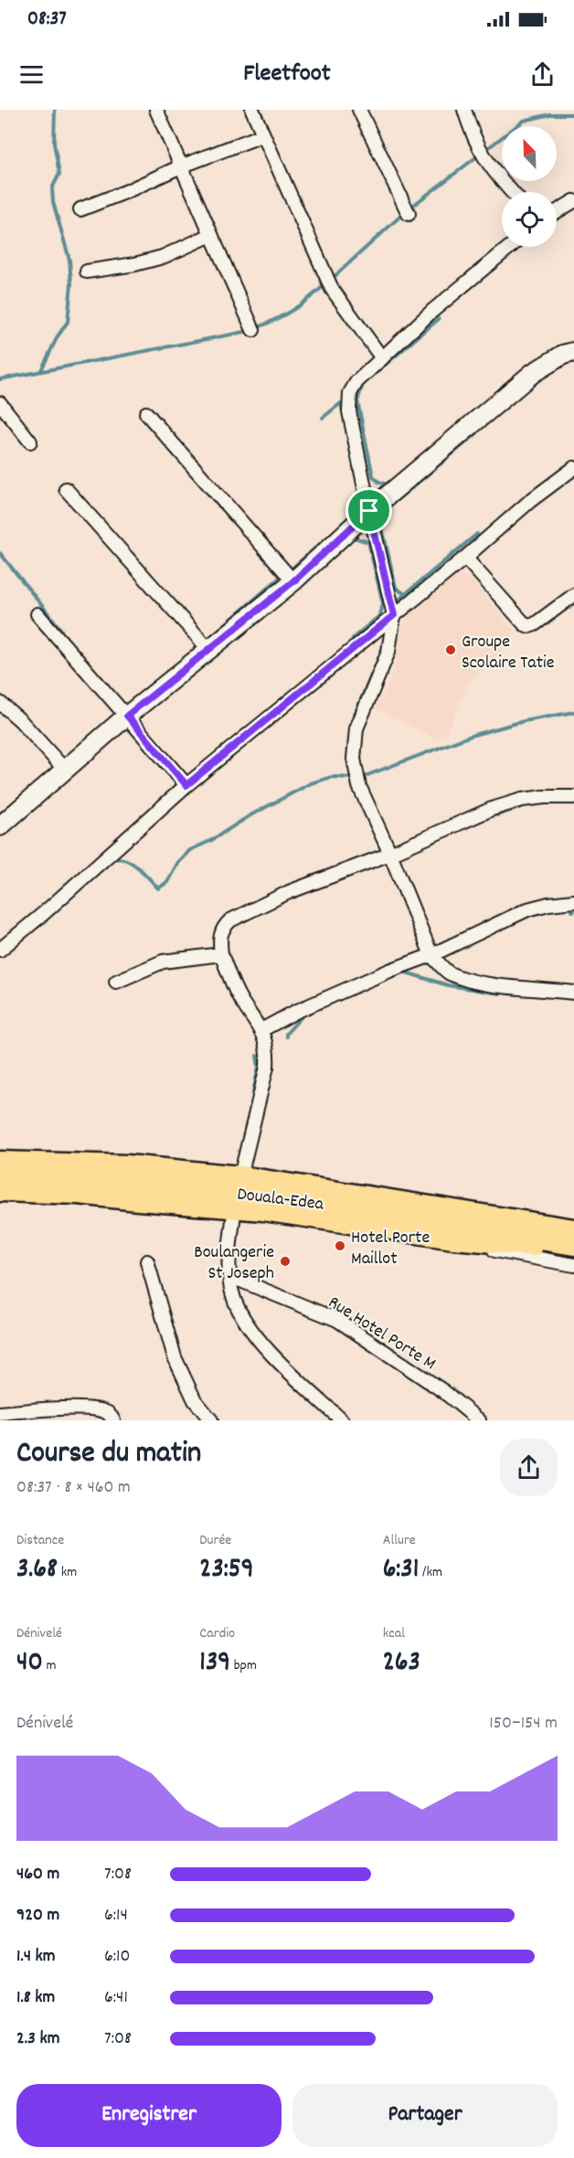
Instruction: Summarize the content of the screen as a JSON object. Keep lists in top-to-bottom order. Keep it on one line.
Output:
{"streets":{"highway":["Douala-Edea"],"street":["Rue Hotel Porte M"]},"places":["Groupe Scolaire Tatie","Hotel Porte Maillot","Boulangerie St Joseph"],"north":"top left","page":{"status":"08:37","header":"Fleetfoot","heading":["Course du matin","08:37 · 8 × 460 m"],"stats":[["Distance","3.68 km"],["Durée","23:59"],["Allure","6:31 /km"],["Dénivelé","40 m"],["Cardio","139 bpm"],["kcal","263"]],"chart":["Dénivelé","150–154 m"],"list":[{"name":"460 m","note":"7:08"},{"name":"920 m","note":"6:14"},{"name":"1.4 km","note":"6:10"},{"name":"1.8 km","note":"6:41"},{"name":"2.3 km","note":"7:08"}],"buttons":["Enregistrer","Partager"]}}
